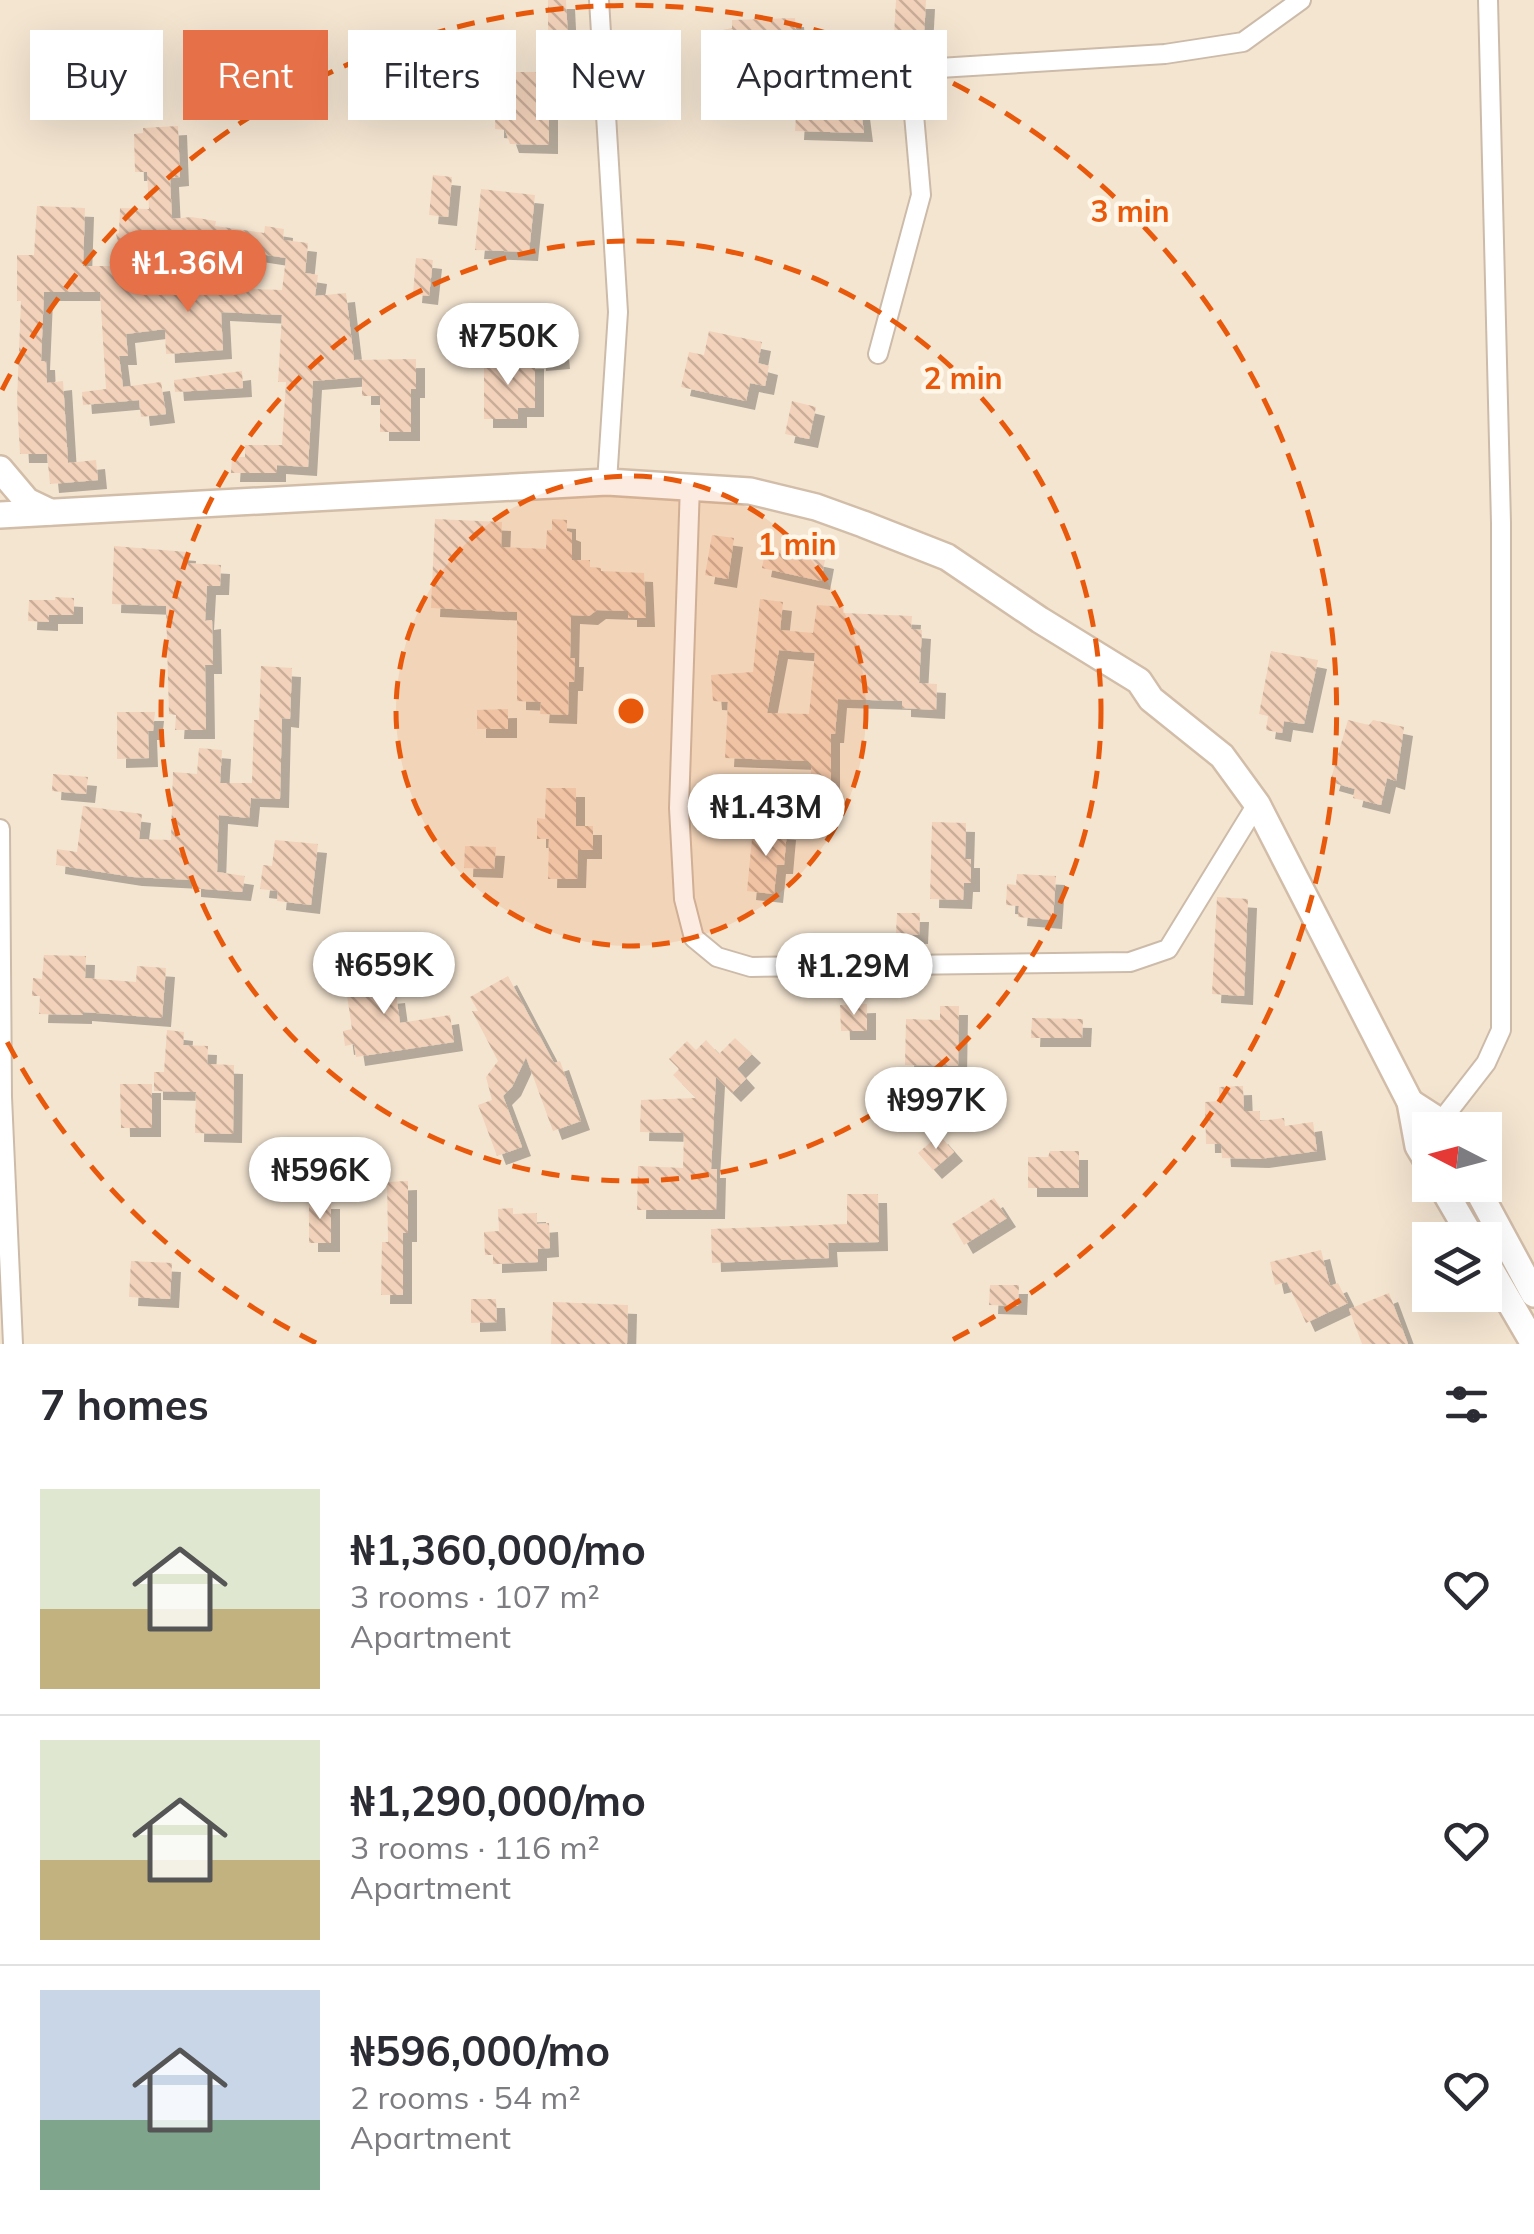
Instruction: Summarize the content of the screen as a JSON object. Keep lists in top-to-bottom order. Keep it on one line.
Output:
{"north":"left","page":{"chip":["Buy","Rent","Filters","New","Apartment"],"price":["₦1.36M","₦750K","₦1.43M","₦659K","₦1.29M","₦997K","₦596K"],"heading":"7 homes","list":[{"name":"₦1,360,000/mo","note":"3 rooms · 107 m² · Apartment"},{"name":"₦1,290,000/mo","note":"3 rooms · 116 m² · Apartment"},{"name":"₦596,000/mo","note":"2 rooms · 54 m² · Apartment"}]},"rings":["3 min","2 min","1 min"]}
